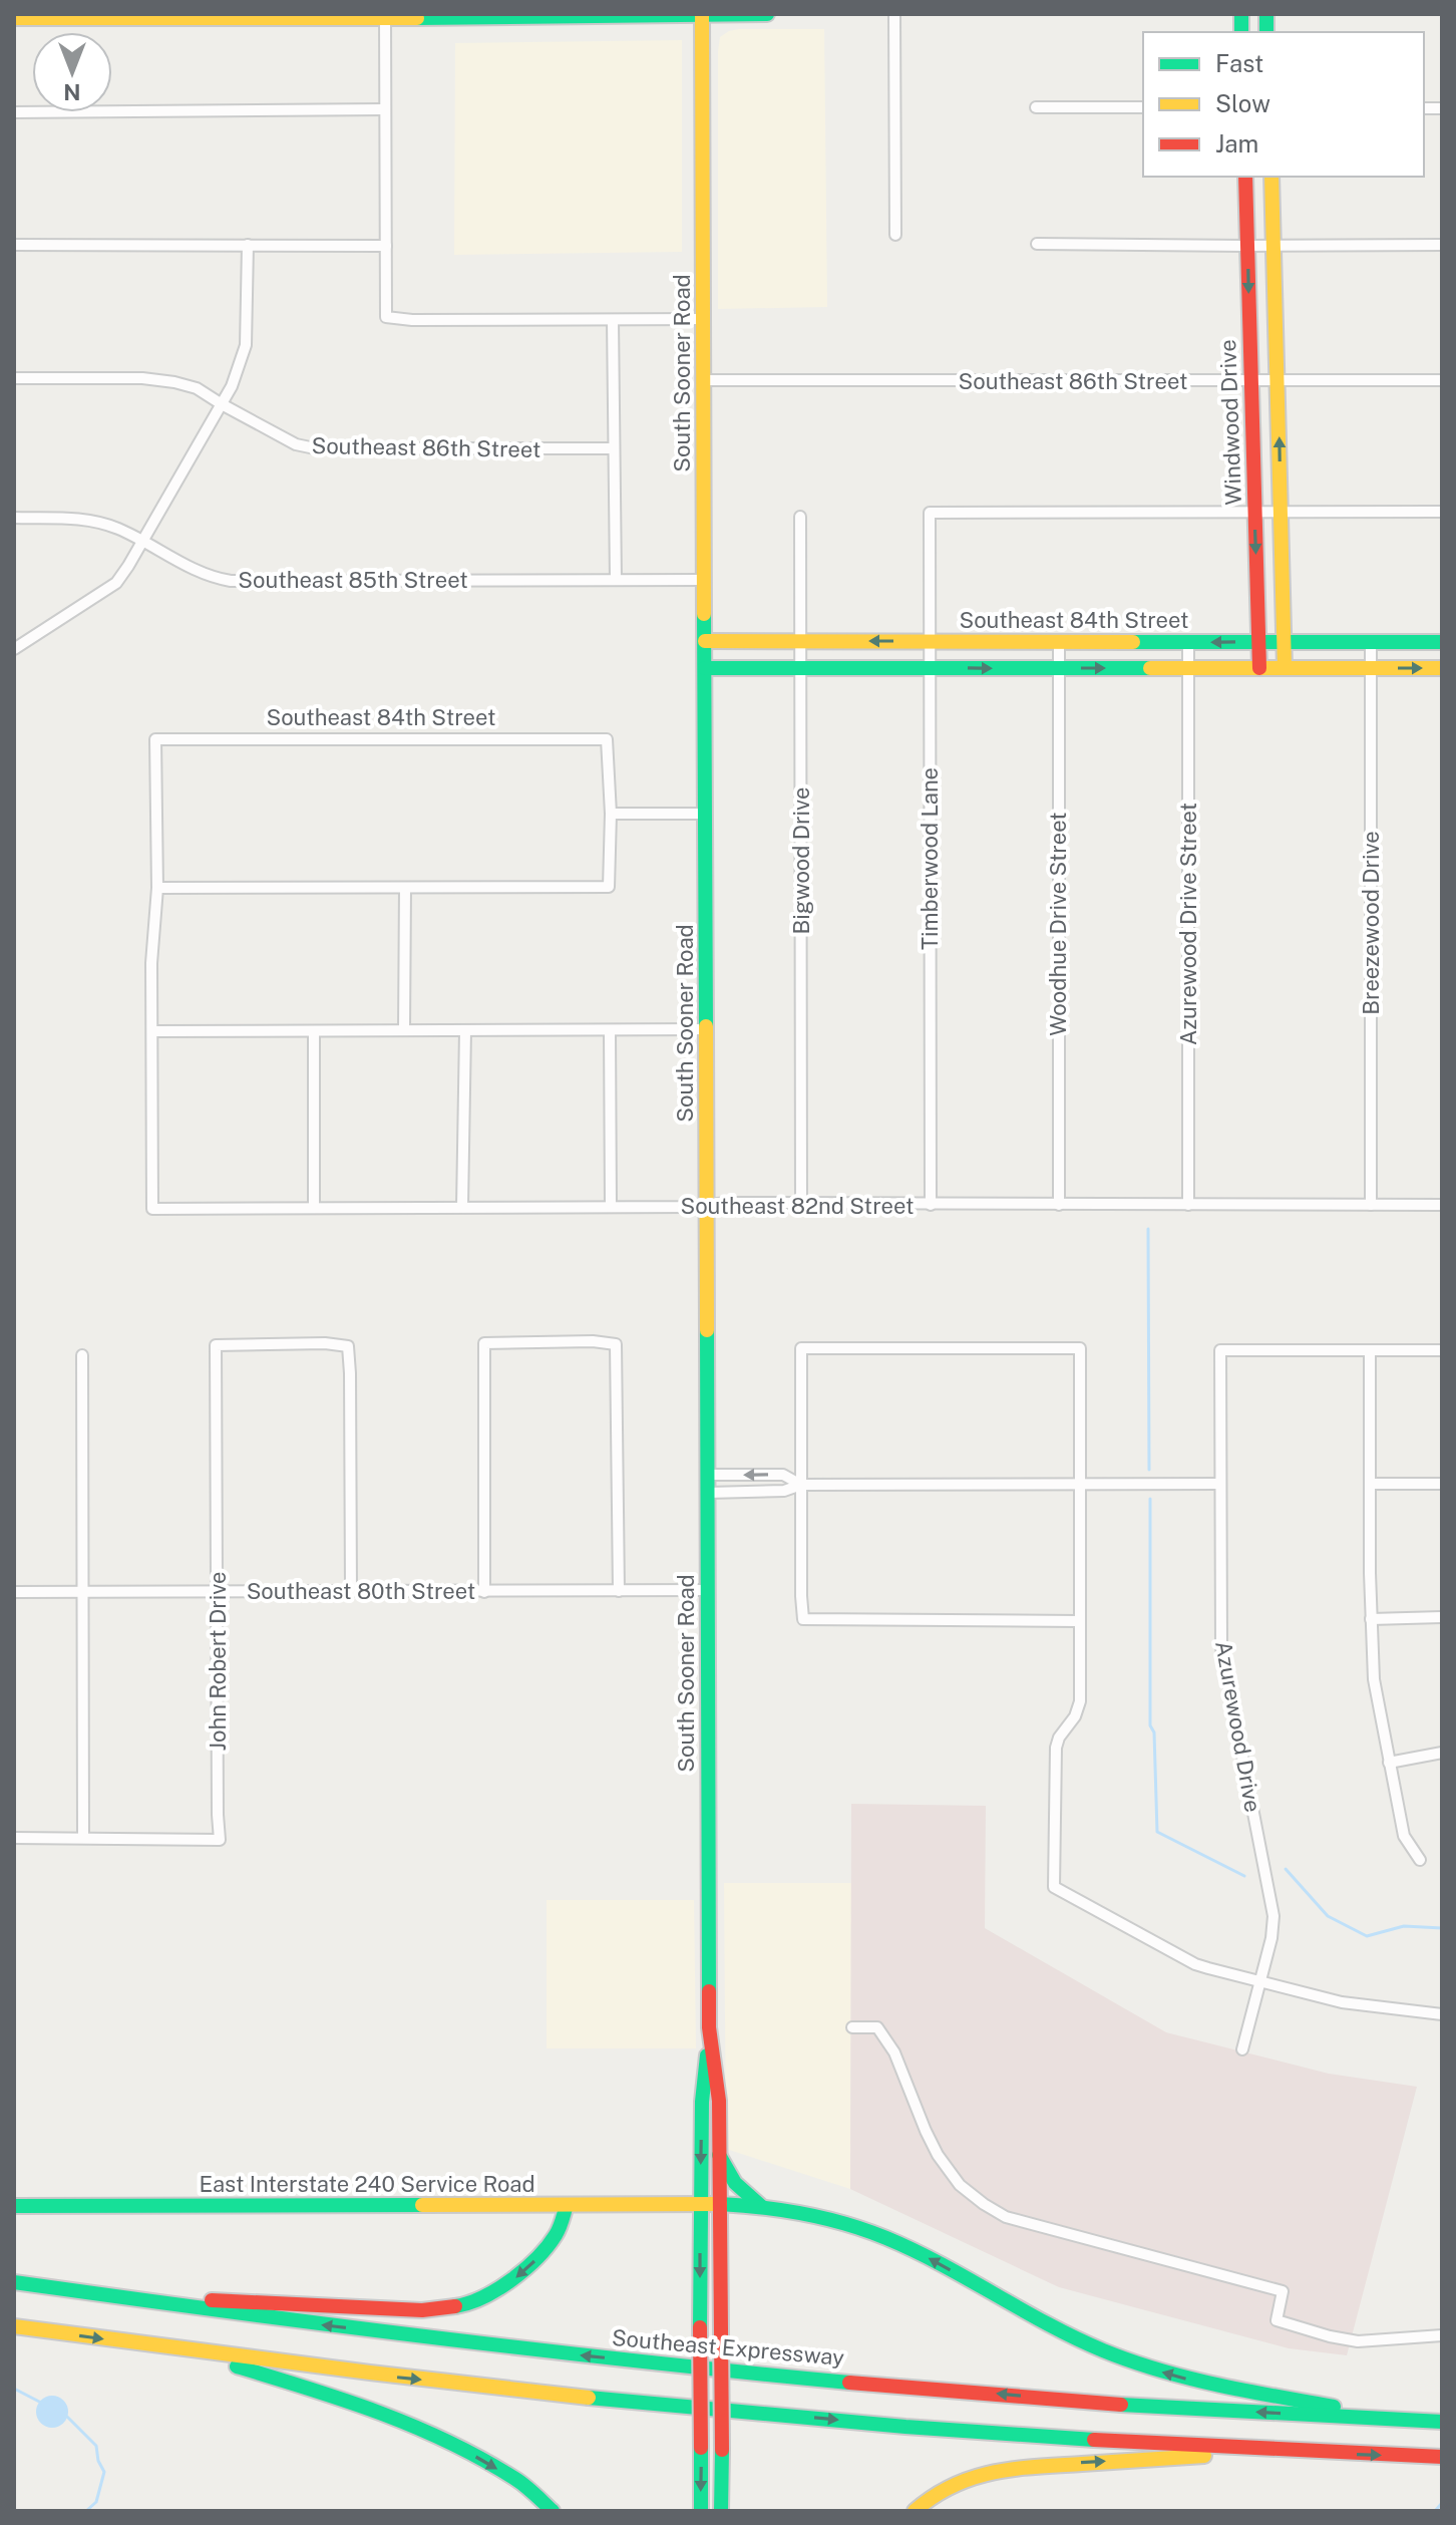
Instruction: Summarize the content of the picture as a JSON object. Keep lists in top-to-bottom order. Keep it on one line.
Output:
{"streets":{"main road":["South Sooner Road","Windwood Drive","Southeast 84th Street","East Interstate 240 Service Road","Southeast Expressway"],"street":["Southeast 86th Street","Southeast 85th Street","Timberwood Lane","Bigwood Drive","Breezewood Drive","Woodhue Drive Street","Azurewood Drive Street","Southeast 82nd Street","Southeast 80th Street","John Robert Drive","Azurewood Drive"]},"crossings":[["South Sooner Road","Southeast 86th Street"],["South Sooner Road","Southeast 85th Street"],["South Sooner Road","Southeast 84th Street"],["South Sooner Road","Southeast 82nd Street"],["South Sooner Road","Southeast 80th Street"],["South Sooner Road","East Interstate 240 Service Road"],["Southeast 86th Street","Windwood Drive"],["Windwood Drive","Southeast 84th Street"],["Windwood Drive","Timberwood Lane"],["Southeast 84th Street","Timberwood Lane"],["Southeast 84th Street","Bigwood Drive"],["Southeast 84th Street","Breezewood Drive"],["Southeast 84th Street","Woodhue Drive Street"],["Southeast 84th Street","Azurewood Drive Street"],["Timberwood Lane","Southeast 82nd Street"],["Bigwood Drive","Southeast 82nd Street"],["Breezewood Drive","Southeast 82nd Street"],["Woodhue Drive Street","Southeast 82nd Street"],["Azurewood Drive Street","Southeast 82nd Street"],["Southeast 80th Street","John Robert Drive"],["East Interstate 240 Service Road","Southeast Expressway"]],"legend":["Fast","Slow","Jam"],"north":"bottom"}
